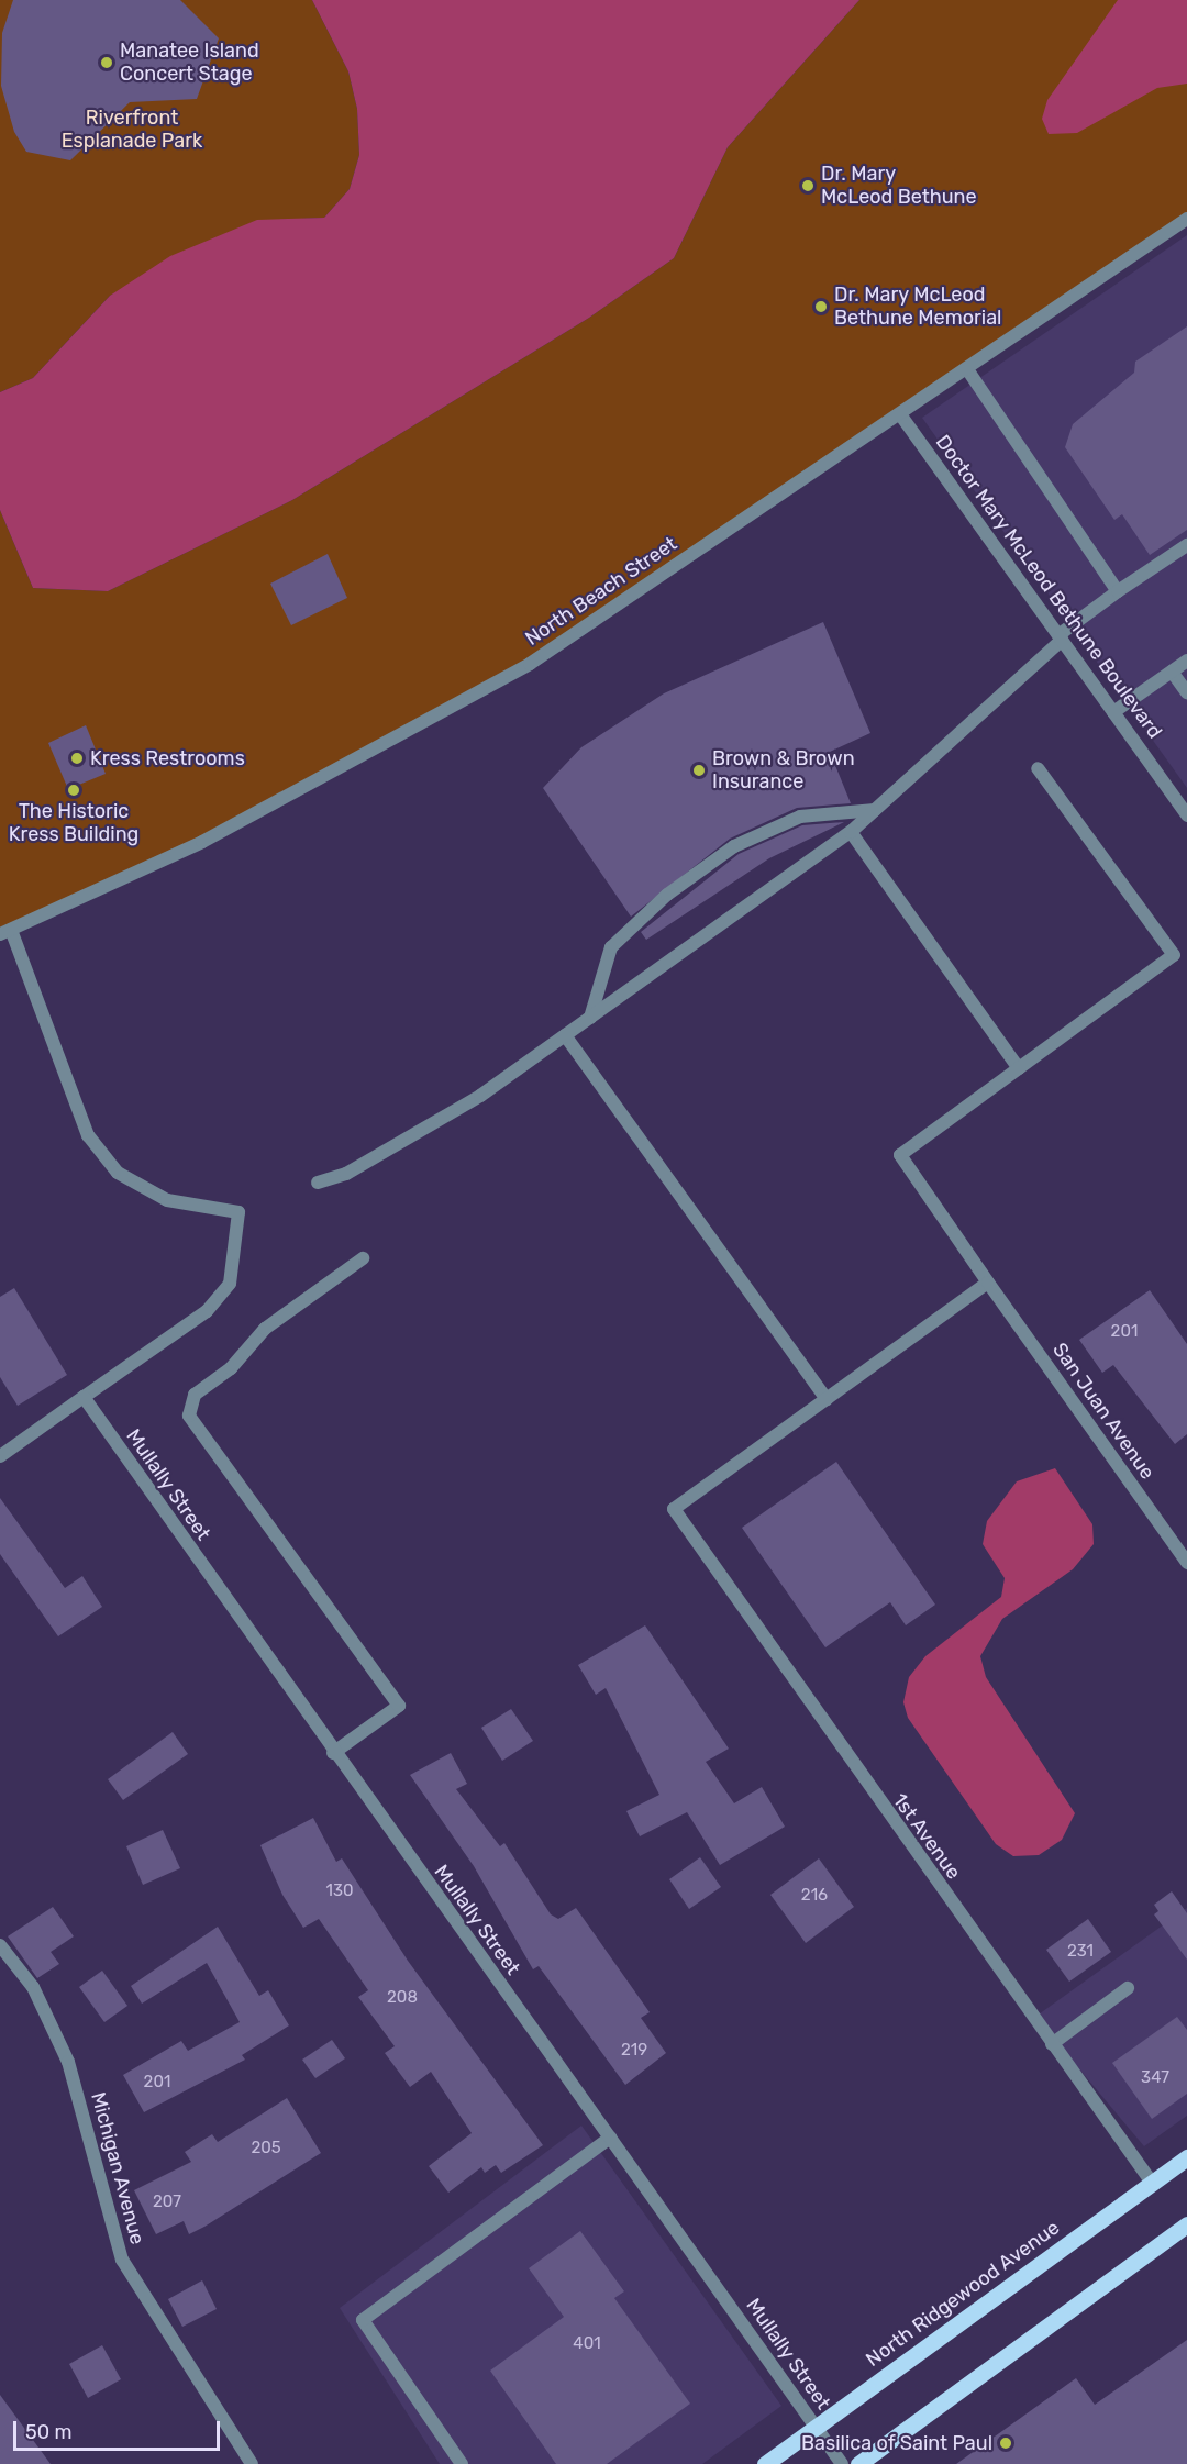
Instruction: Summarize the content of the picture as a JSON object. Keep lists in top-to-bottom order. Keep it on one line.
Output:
{"streets":{"main road":["North Ridgewood Avenue"],"street":["Doctor Mary McLeod Bethune Boulevard","North Beach Street","San Juan Avenue","Mullally Street","1st Avenue","Michigan Avenue"]},"crossings":[["Doctor Mary McLeod Bethune Boulevard","North Beach Street"],["Mullally Street","North Ridgewood Avenue"],["1st Avenue","North Ridgewood Avenue"]],"parks":["Riverfront Esplanade Park"],"places":["Manatee Island Concert Stage","Dr. Mary McLeod Bethune","Dr. Mary McLeod Bethune Memorial","Kress Restrooms","Brown & Brown Insurance","The Historic Kress Building","Basilica of Saint Paul"],"house_numbers":["201","130","216","231","208","219","347","201","205","207","401"],"scale_bar":"50 m"}
